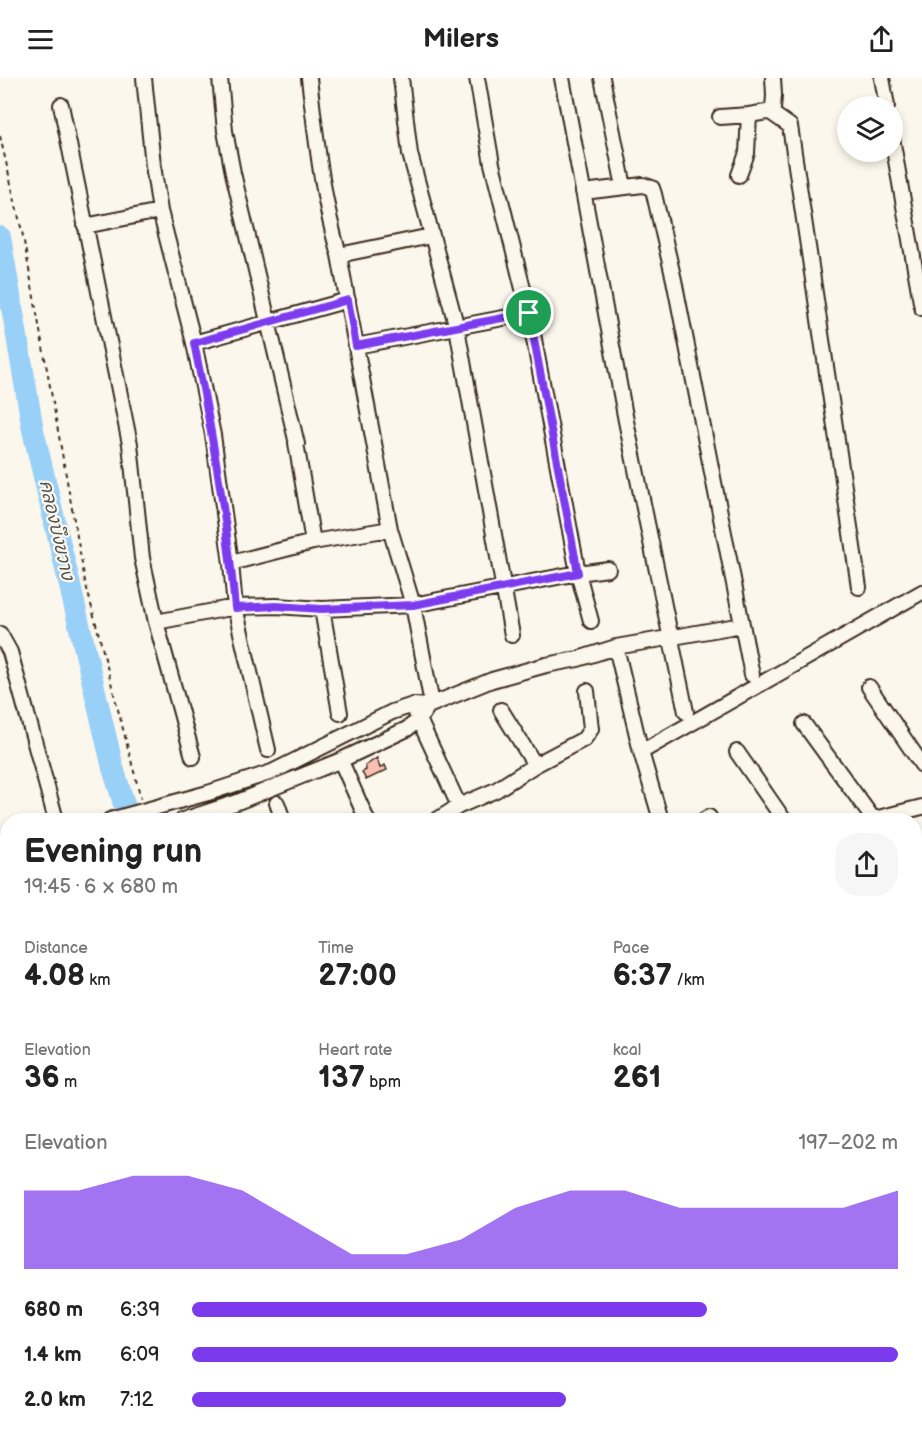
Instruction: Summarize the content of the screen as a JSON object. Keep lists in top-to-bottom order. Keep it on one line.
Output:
{"water":["คลองบึงขวาง"],"page":{"header":"Milers","heading":["Evening run","19:45 · 6 × 680 m"],"stats":[["Distance","4.08 km"],["Time","27:00"],["Pace","6:37 /km"],["Elevation","36 m"],["Heart rate","137 bpm"],["kcal","261"]],"chart":["Elevation","197–202 m"],"list":[{"name":"680 m","note":"6:39"},{"name":"1.4 km","note":"6:09"},{"name":"2.0 km","note":"7:12"}]}}
